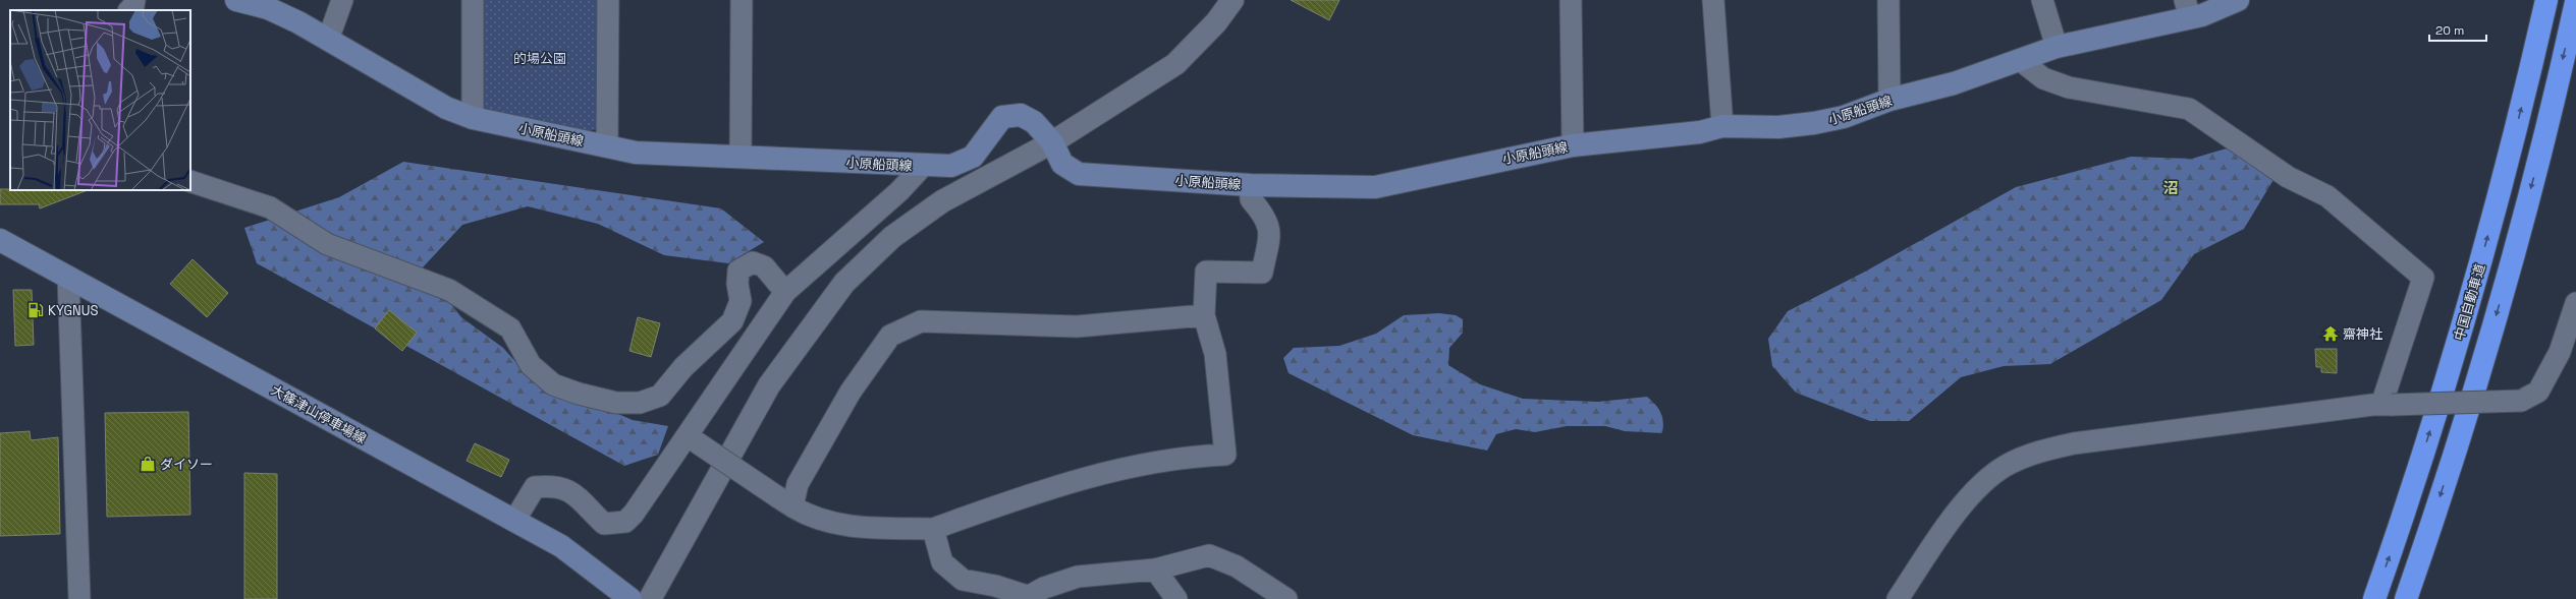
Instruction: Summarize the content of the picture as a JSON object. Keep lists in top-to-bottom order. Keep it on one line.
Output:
{"streets":{"highway":["中国自動車道"],"main road":["小原船頭線","大篠津山停車場線"]},"districts":["沼"],"parks":["的場公園"],"places":{"fuel station":["KYGNUS"],"temple":["齋神社"],"shop":["ダイソー"]},"scale_bar":"20 m"}
